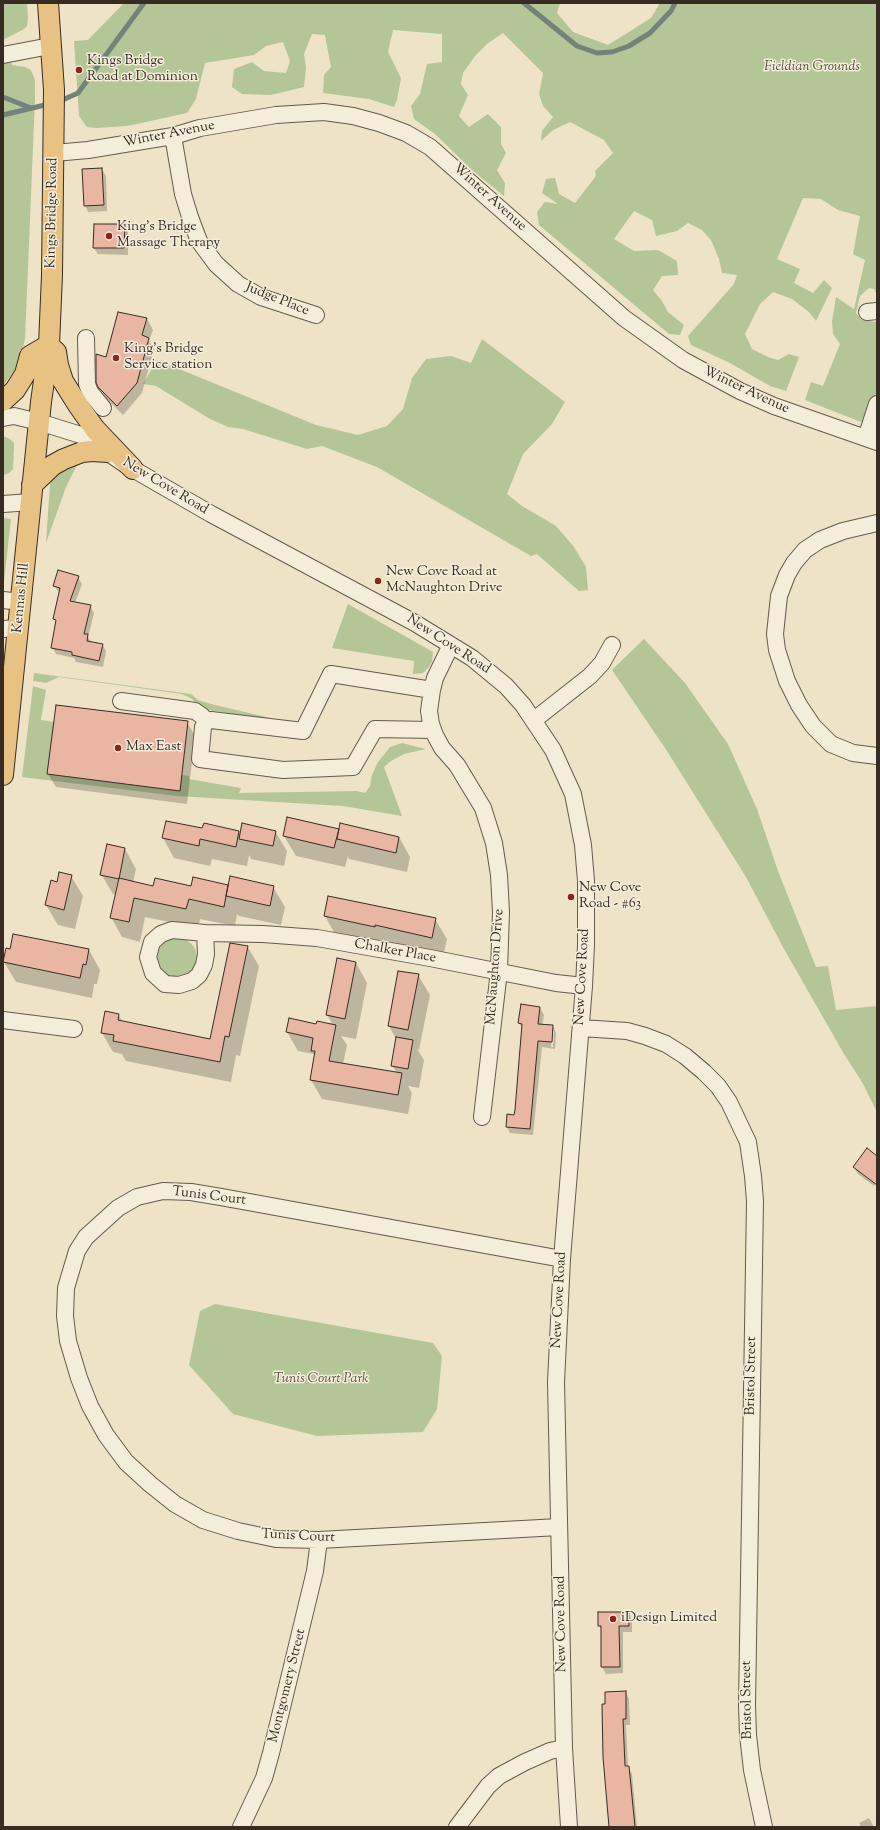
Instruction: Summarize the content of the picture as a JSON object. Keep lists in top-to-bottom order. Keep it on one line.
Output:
{"streets":{"main road":["Kings Bridge Road","Kennas Hill"],"street":["Winter Avenue","Judge Place","New Cove Road","Chalker Place","McNaughton Drive","Tunis Court","Bristol Street","Montgomery Street"]},"crossings":[["Winter Avenue","Kings Bridge Road"],["Winter Avenue","Judge Place"],["Kings Bridge Road","New Cove Road"],["Kings Bridge Road","Kennas Hill"],["New Cove Road","Kennas Hill"],["New Cove Road","Chalker Place"],["New Cove Road","McNaughton Drive"],["New Cove Road","Tunis Court"],["New Cove Road","Bristol Street"],["Chalker Place","McNaughton Drive"],["Tunis Court","Montgomery Street"]],"parks":["Fieldian Grounds","Tunis Court Park"],"places":["Kings Bridge Road at Dominion","King's Bridge Massage Therapy","King's Bridge Service station","New Cove Road at McNaughton Drive","Max East","New Cove Road - #63","iDesign Limited"]}
